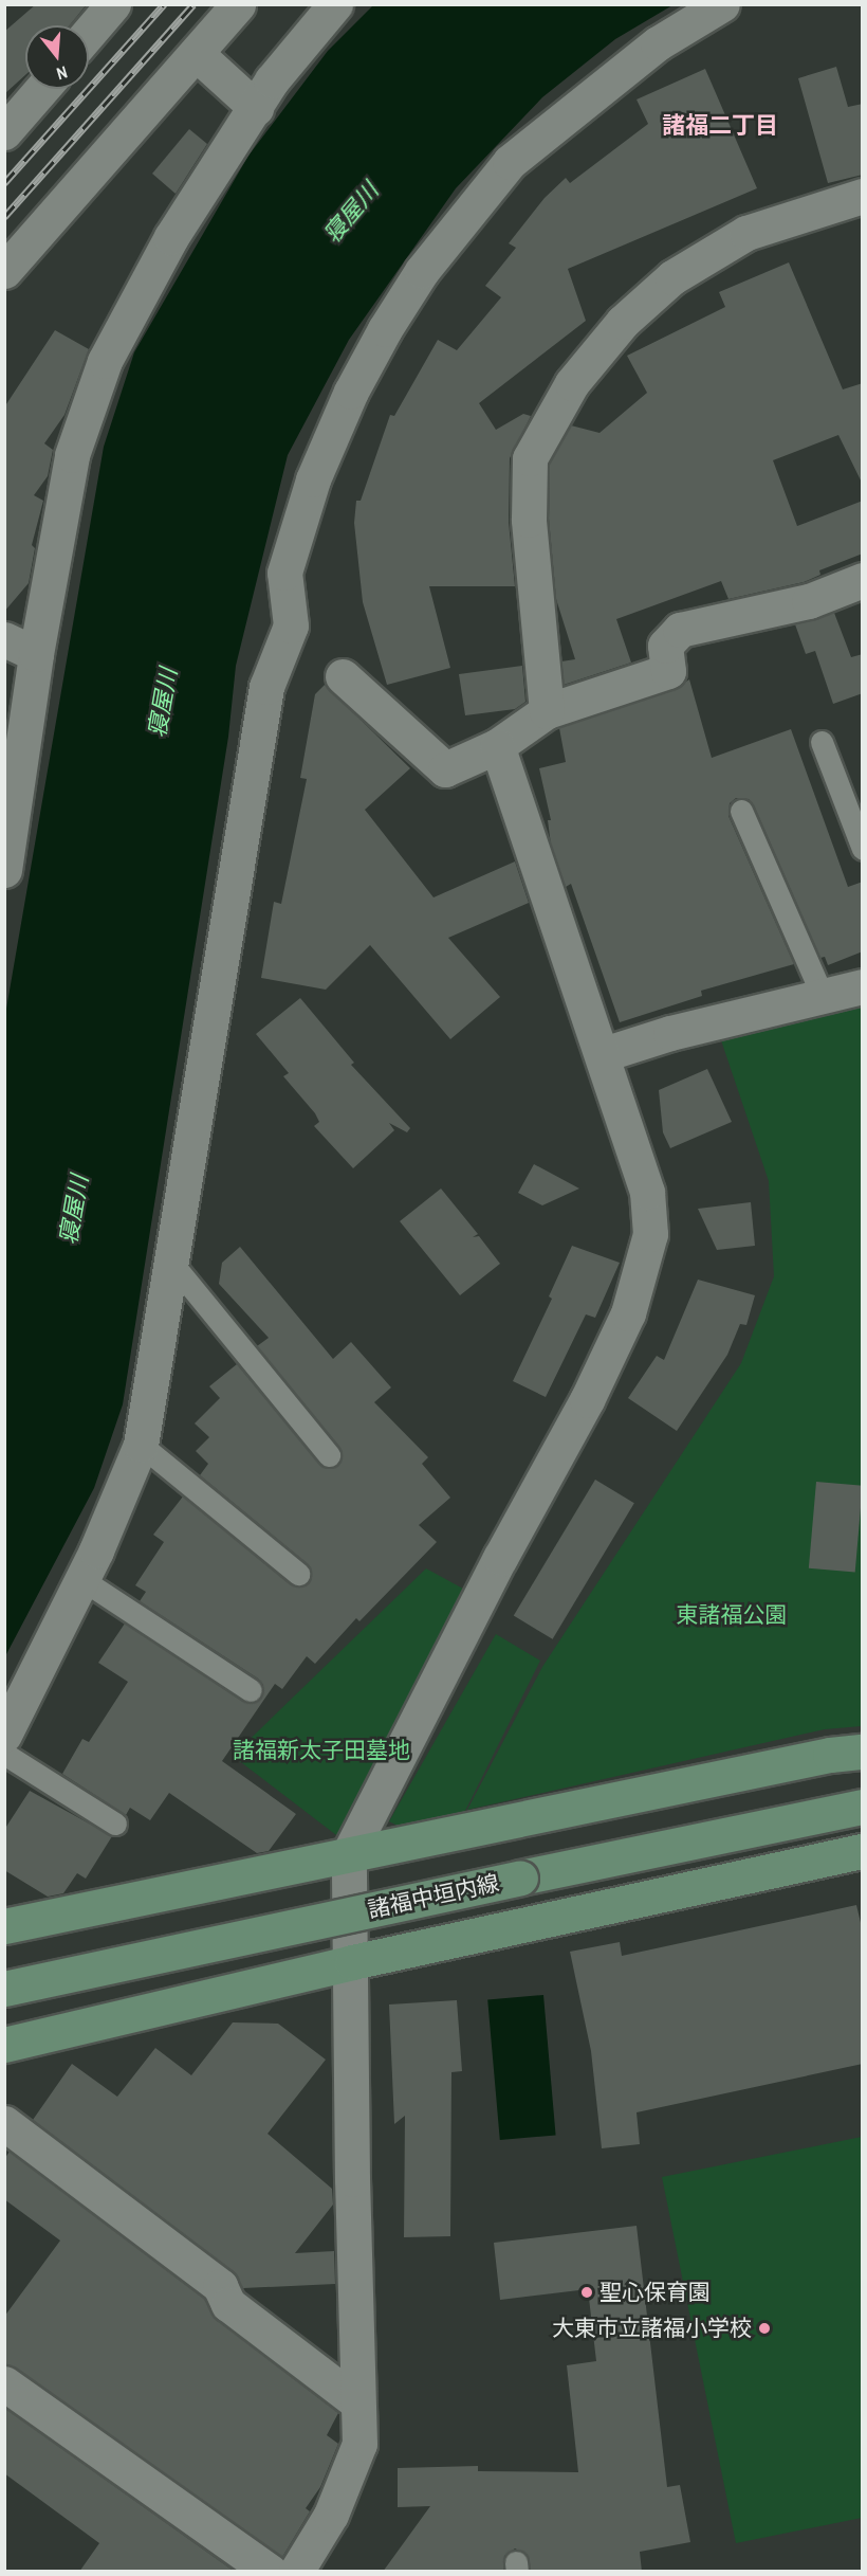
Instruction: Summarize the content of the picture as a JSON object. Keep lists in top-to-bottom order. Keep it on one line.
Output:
{"streets":{"street":["諸福中垣内線"]},"districts":["諸福二丁目"],"water":["寝屋川"],"parks":["東諸福公園","諸福新太子田墓地"],"places":["聖心保育園","大東市立諸福小学校"],"north":"bottom"}
